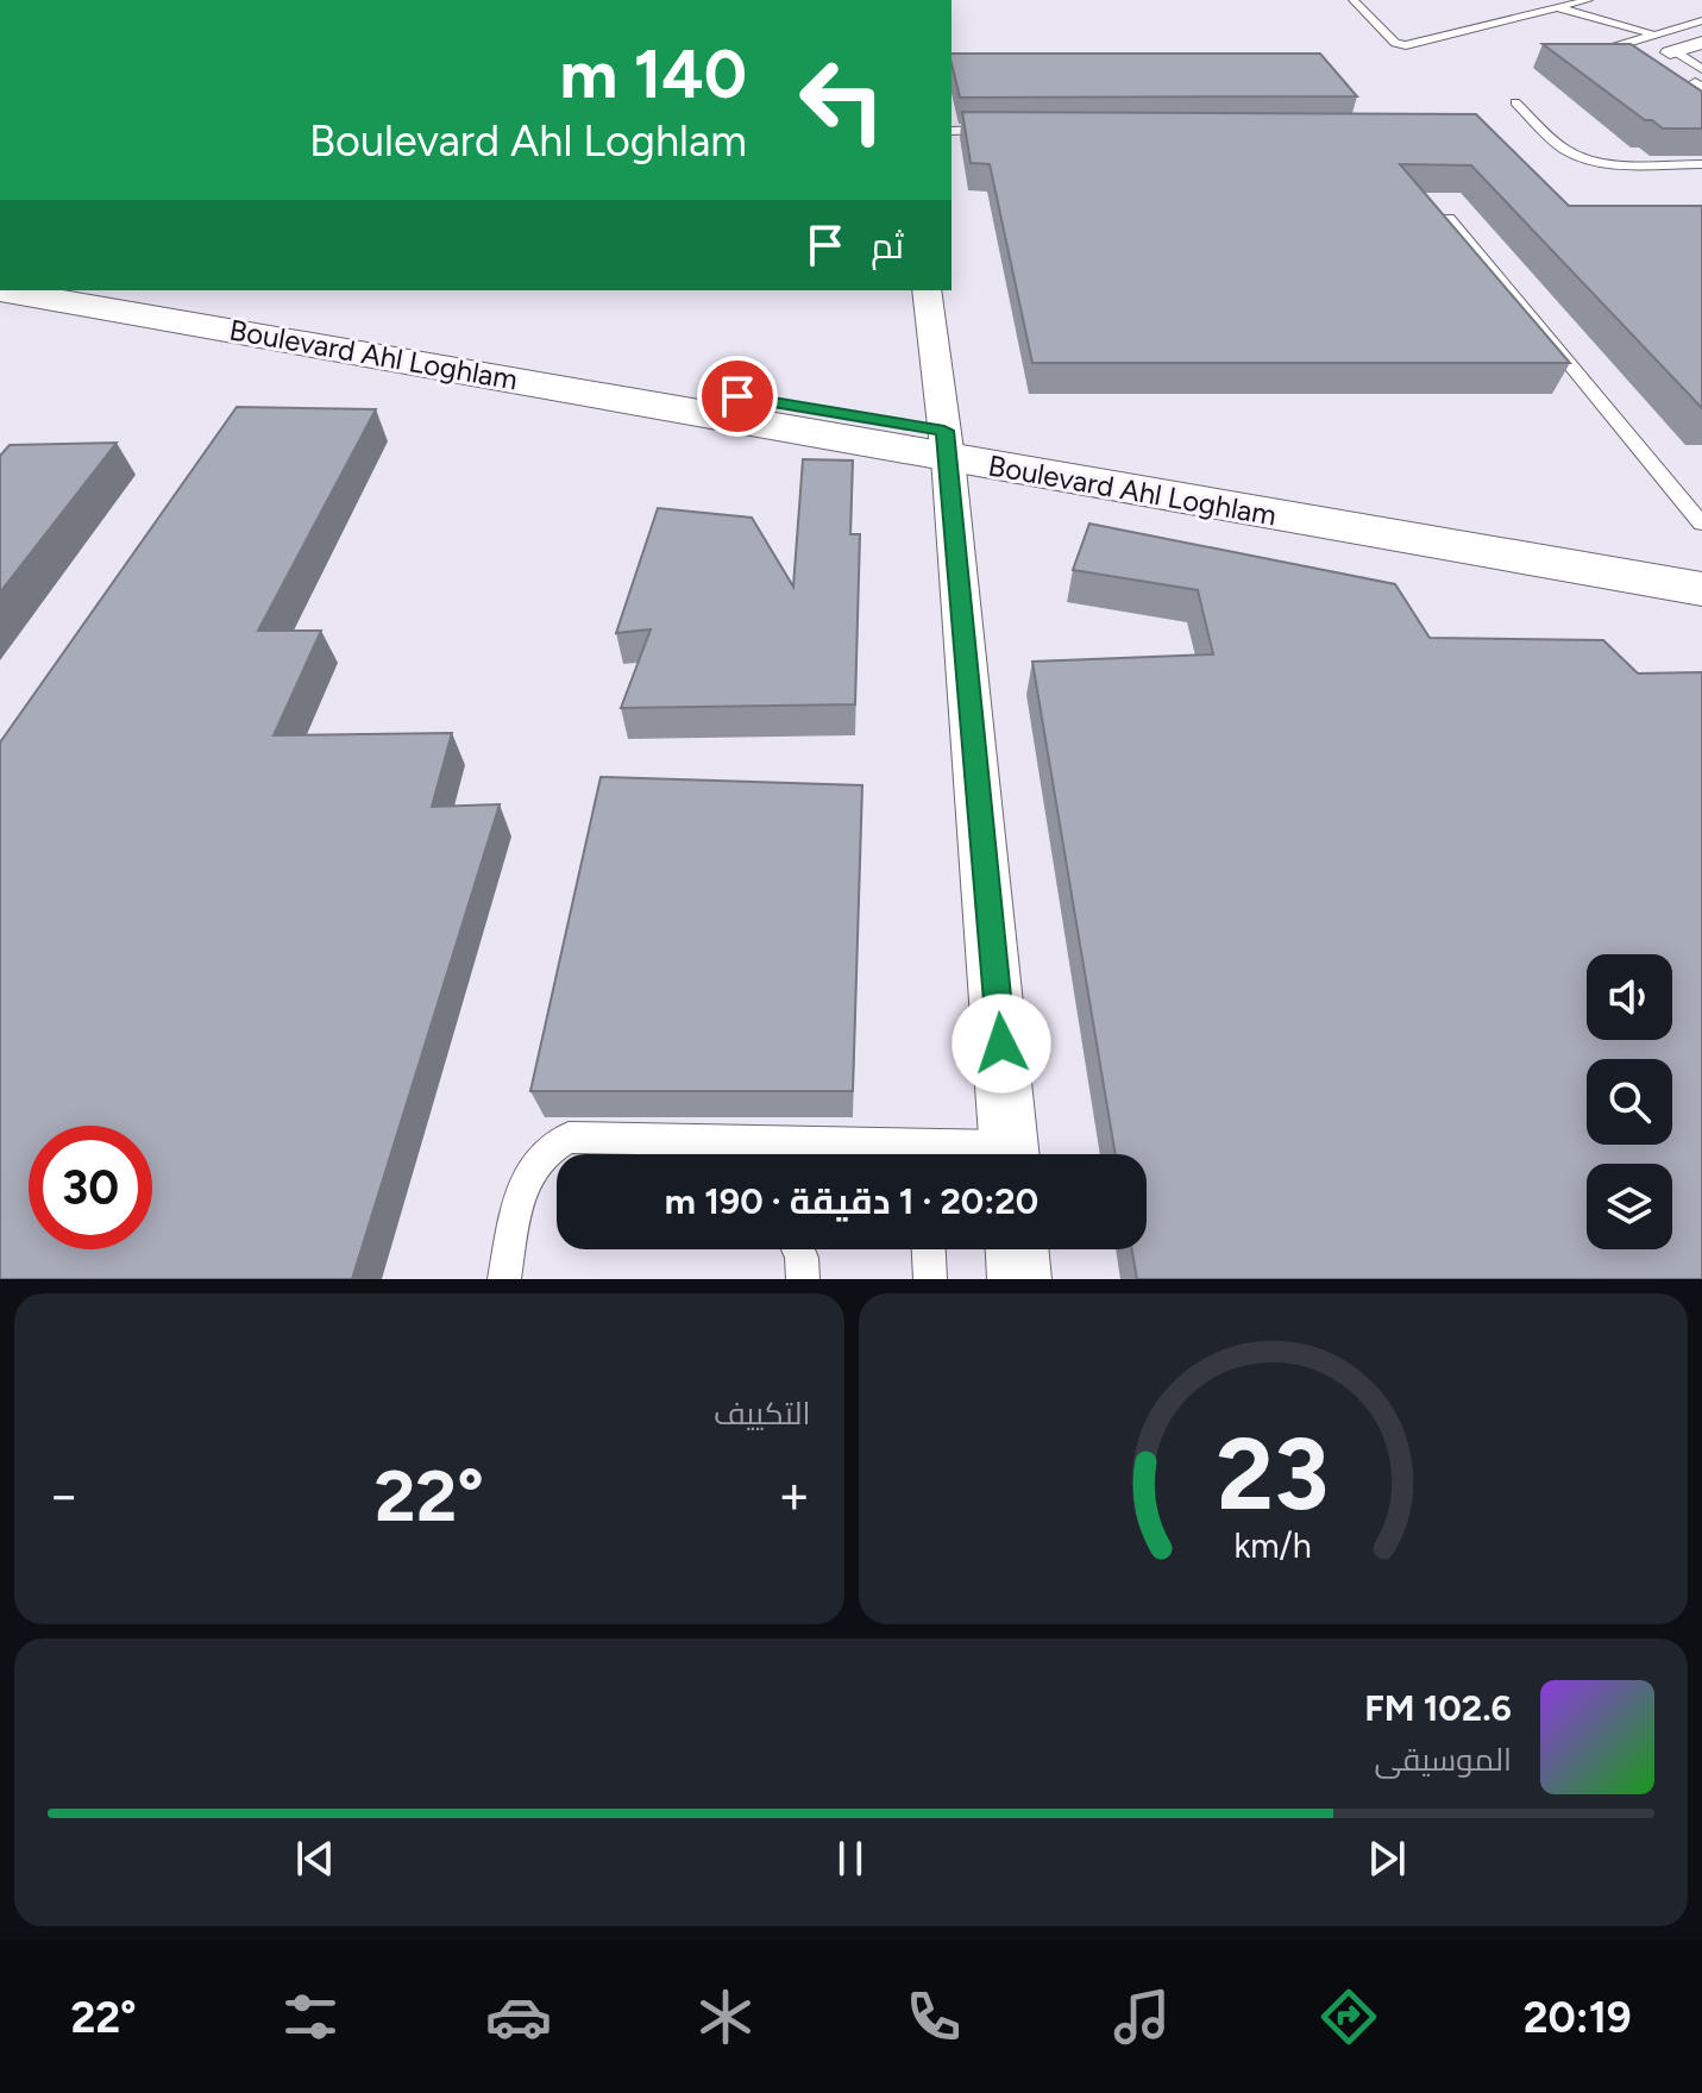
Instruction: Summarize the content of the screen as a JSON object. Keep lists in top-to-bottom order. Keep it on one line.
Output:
{"streets":{"main road":["Boulevard Ahl Loghlam"]},"page":{"turn":["140 m","Boulevard Ahl Loghlam"],"then":"ثم","limit":"30","trip":"20:20 · 1 دقيقة · 190 m","tile":"التكييف","heat":["−","22°","+"],"song":["102.6 FM","الموسيقى"],"tabs":["20:19","22°"],"gauge":["23","km/h"]}}
